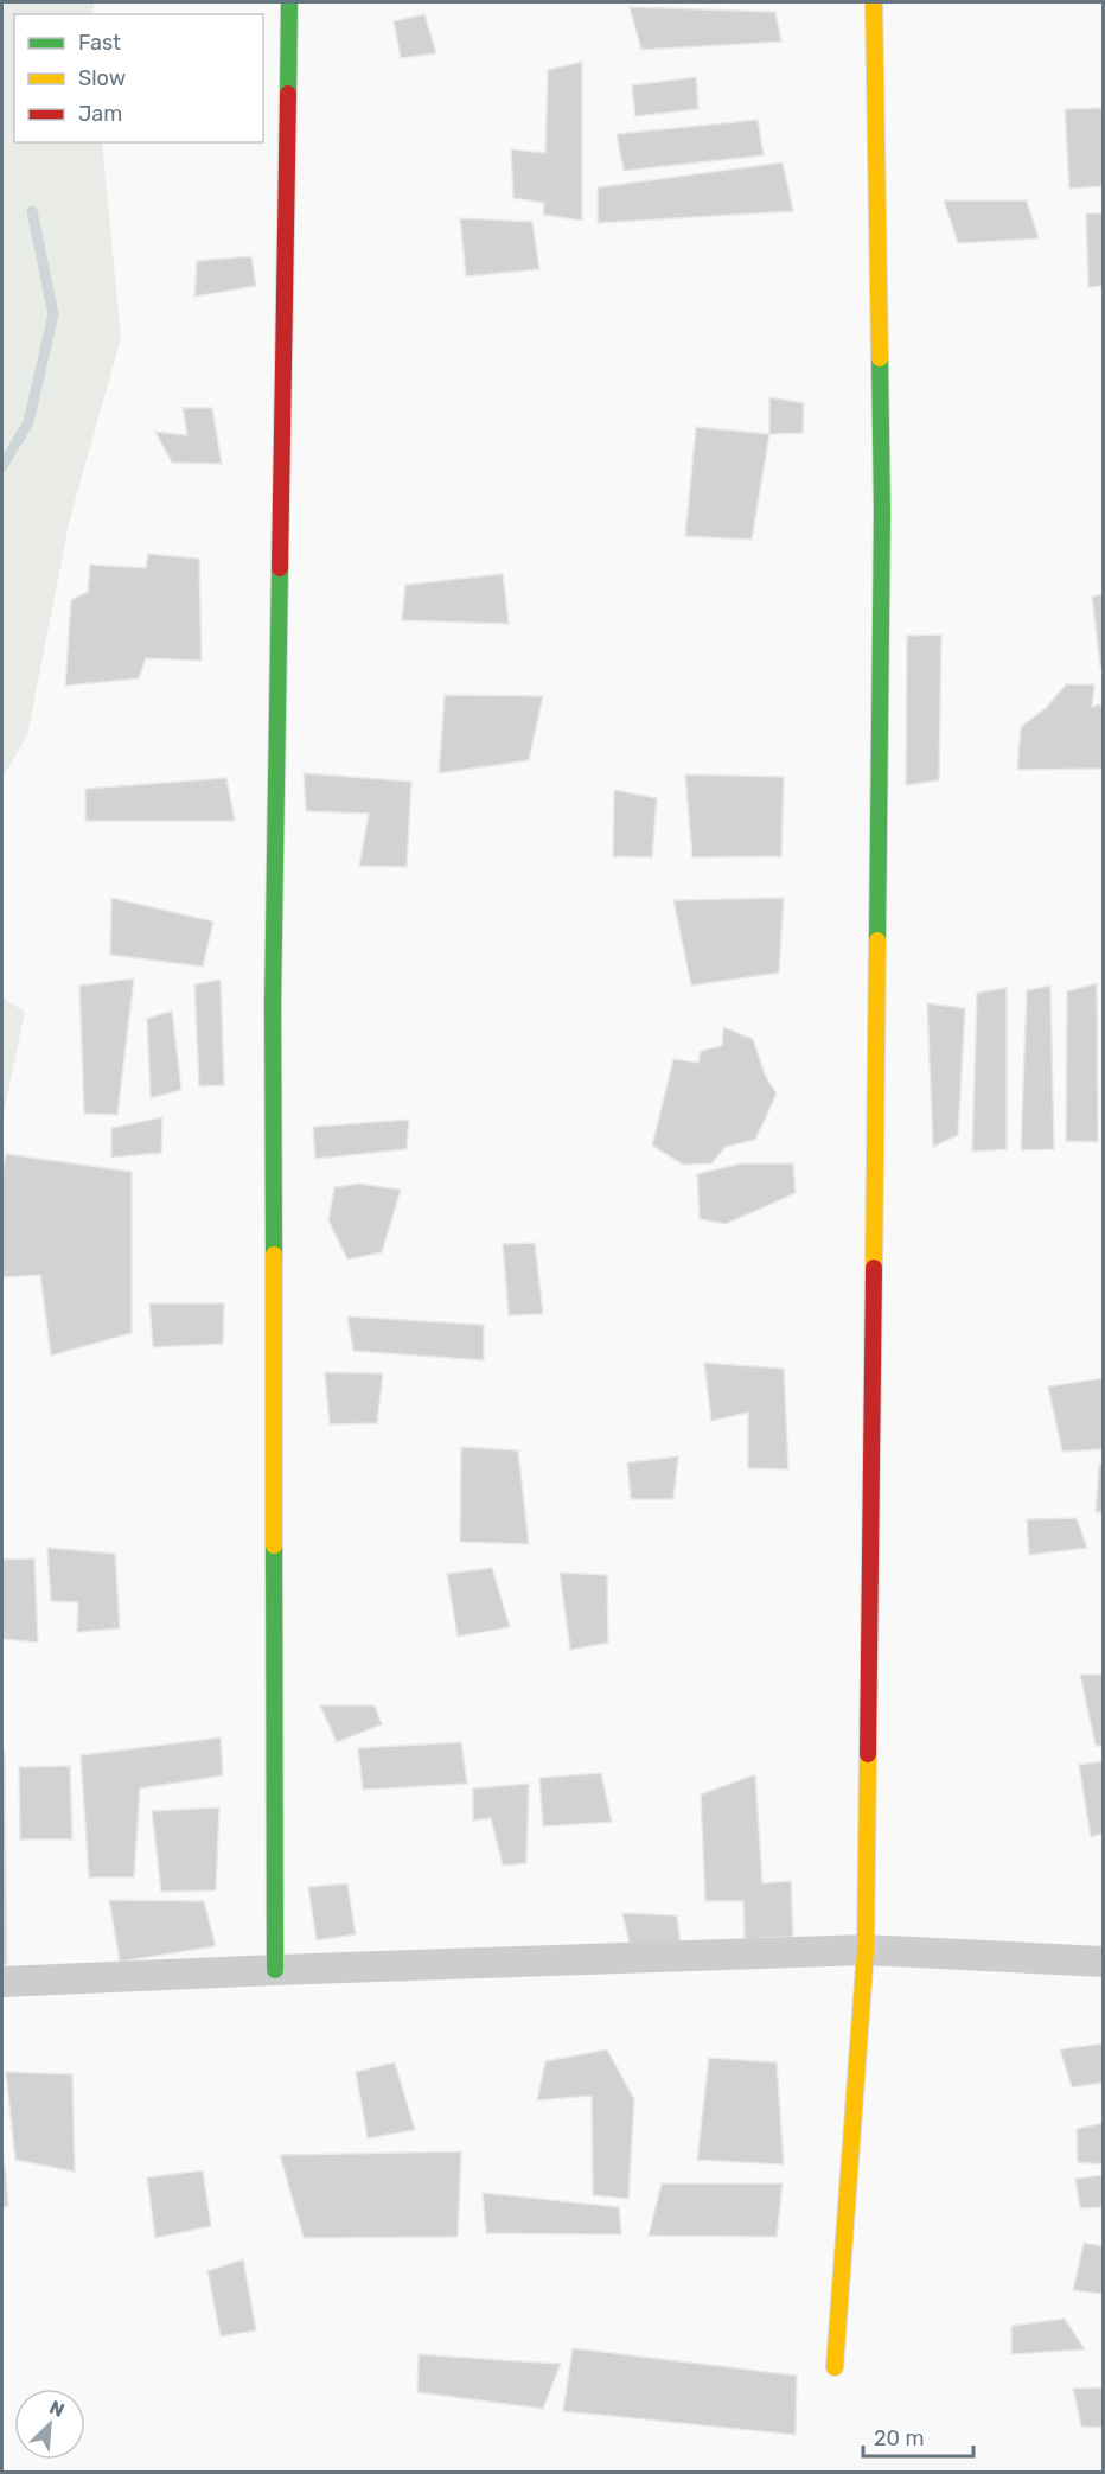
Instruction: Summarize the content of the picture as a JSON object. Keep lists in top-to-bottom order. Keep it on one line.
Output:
{"legend":["Fast","Slow","Jam"],"scale_bar":"20 m","north":"top right"}
